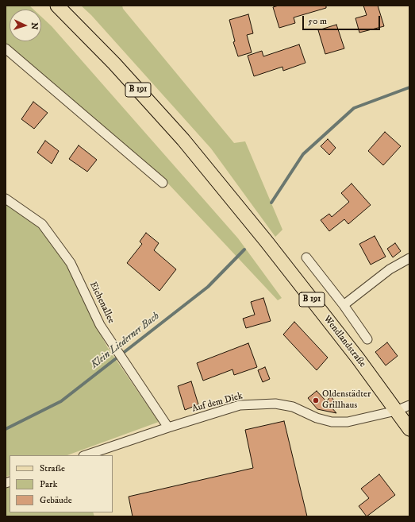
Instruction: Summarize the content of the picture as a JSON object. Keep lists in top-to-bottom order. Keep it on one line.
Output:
{"streets":{"main road":["B 191","Wendlandstraße"],"street":["Eichenallee","Auf dem Diek"]},"crossings":[["Eichenallee","Auf dem Diek"],["Wendlandstraße","Auf dem Diek"]],"water":["Klein Liederner Bach"],"places":["Oldenstädter Grillhaus"],"legend":["Straße","Park","Gebäude"],"scale_bar":"50 m","north":"right"}
